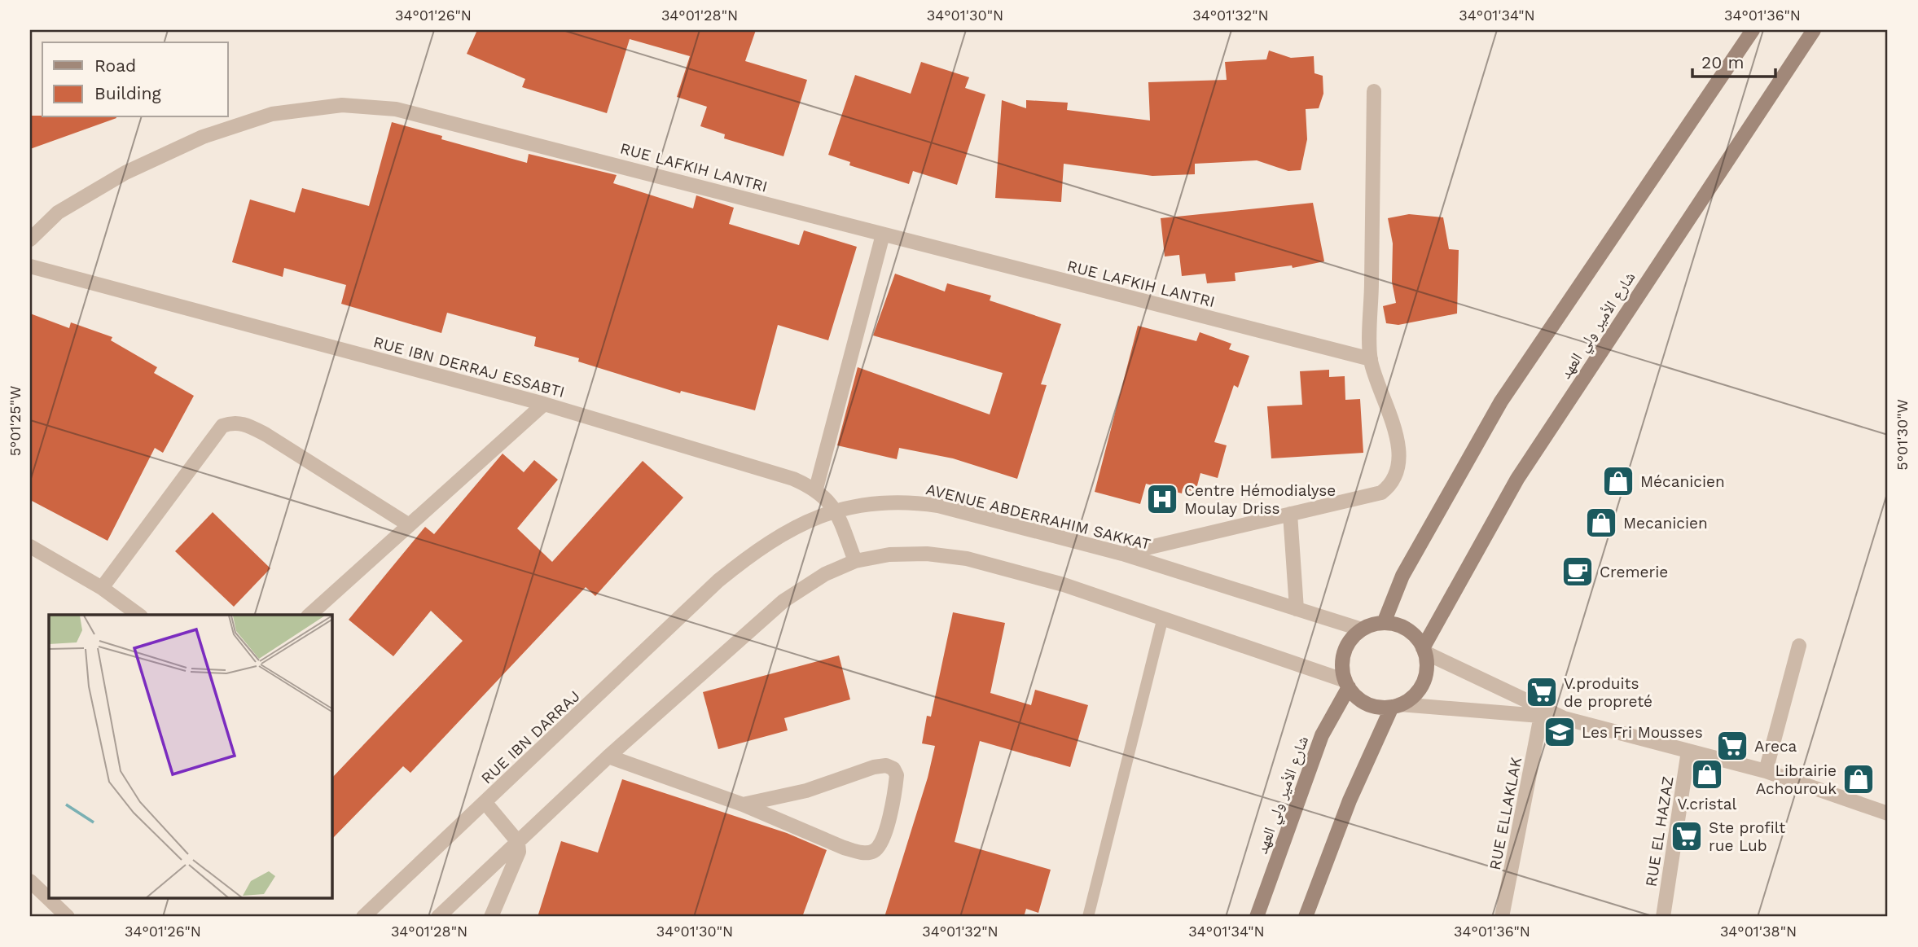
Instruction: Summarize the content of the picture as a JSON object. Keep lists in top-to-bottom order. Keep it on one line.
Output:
{"streets":{"main road":["شارع الأمير ولي العهد"],"street":["RUE LAFKIH LANTRI","RUE IBN DERRAJ ESSABTI","AVENUE ABDERRAHIM SAKKAT","RUE IBN DARRAJ","RUE ELLAKLAK","RUE EL HAZAZ"]},"crossings":[["شارع الأمير ولي العهد","AVENUE ABDERRAHIM SAKKAT"],["RUE IBN DERRAJ ESSABTI","AVENUE ABDERRAHIM SAKKAT"],["AVENUE ABDERRAHIM SAKKAT","RUE IBN DARRAJ"]],"places":{"shop":["Mécanicien","Mecanicien","V.cristal","Librairie Achourouk"],"hospital":["Centre Hémodialyse Moulay Driss"],"cafe":["Cremerie"],"supermarket":["V.produits de propreté","Areca","Ste profilt rue Lub"],"school or university":["Les Fri Mousses"]},"legend":["Road","Building"],"scale_bar":"20 m","coordinates":["34°01'26\"N","34°01'28\"N","34°01'30\"N","34°01'32\"N","34°01'34\"N","34°01'36\"N","5°01'25\"W","5°01'30\"W","34°01'38\"N"]}
